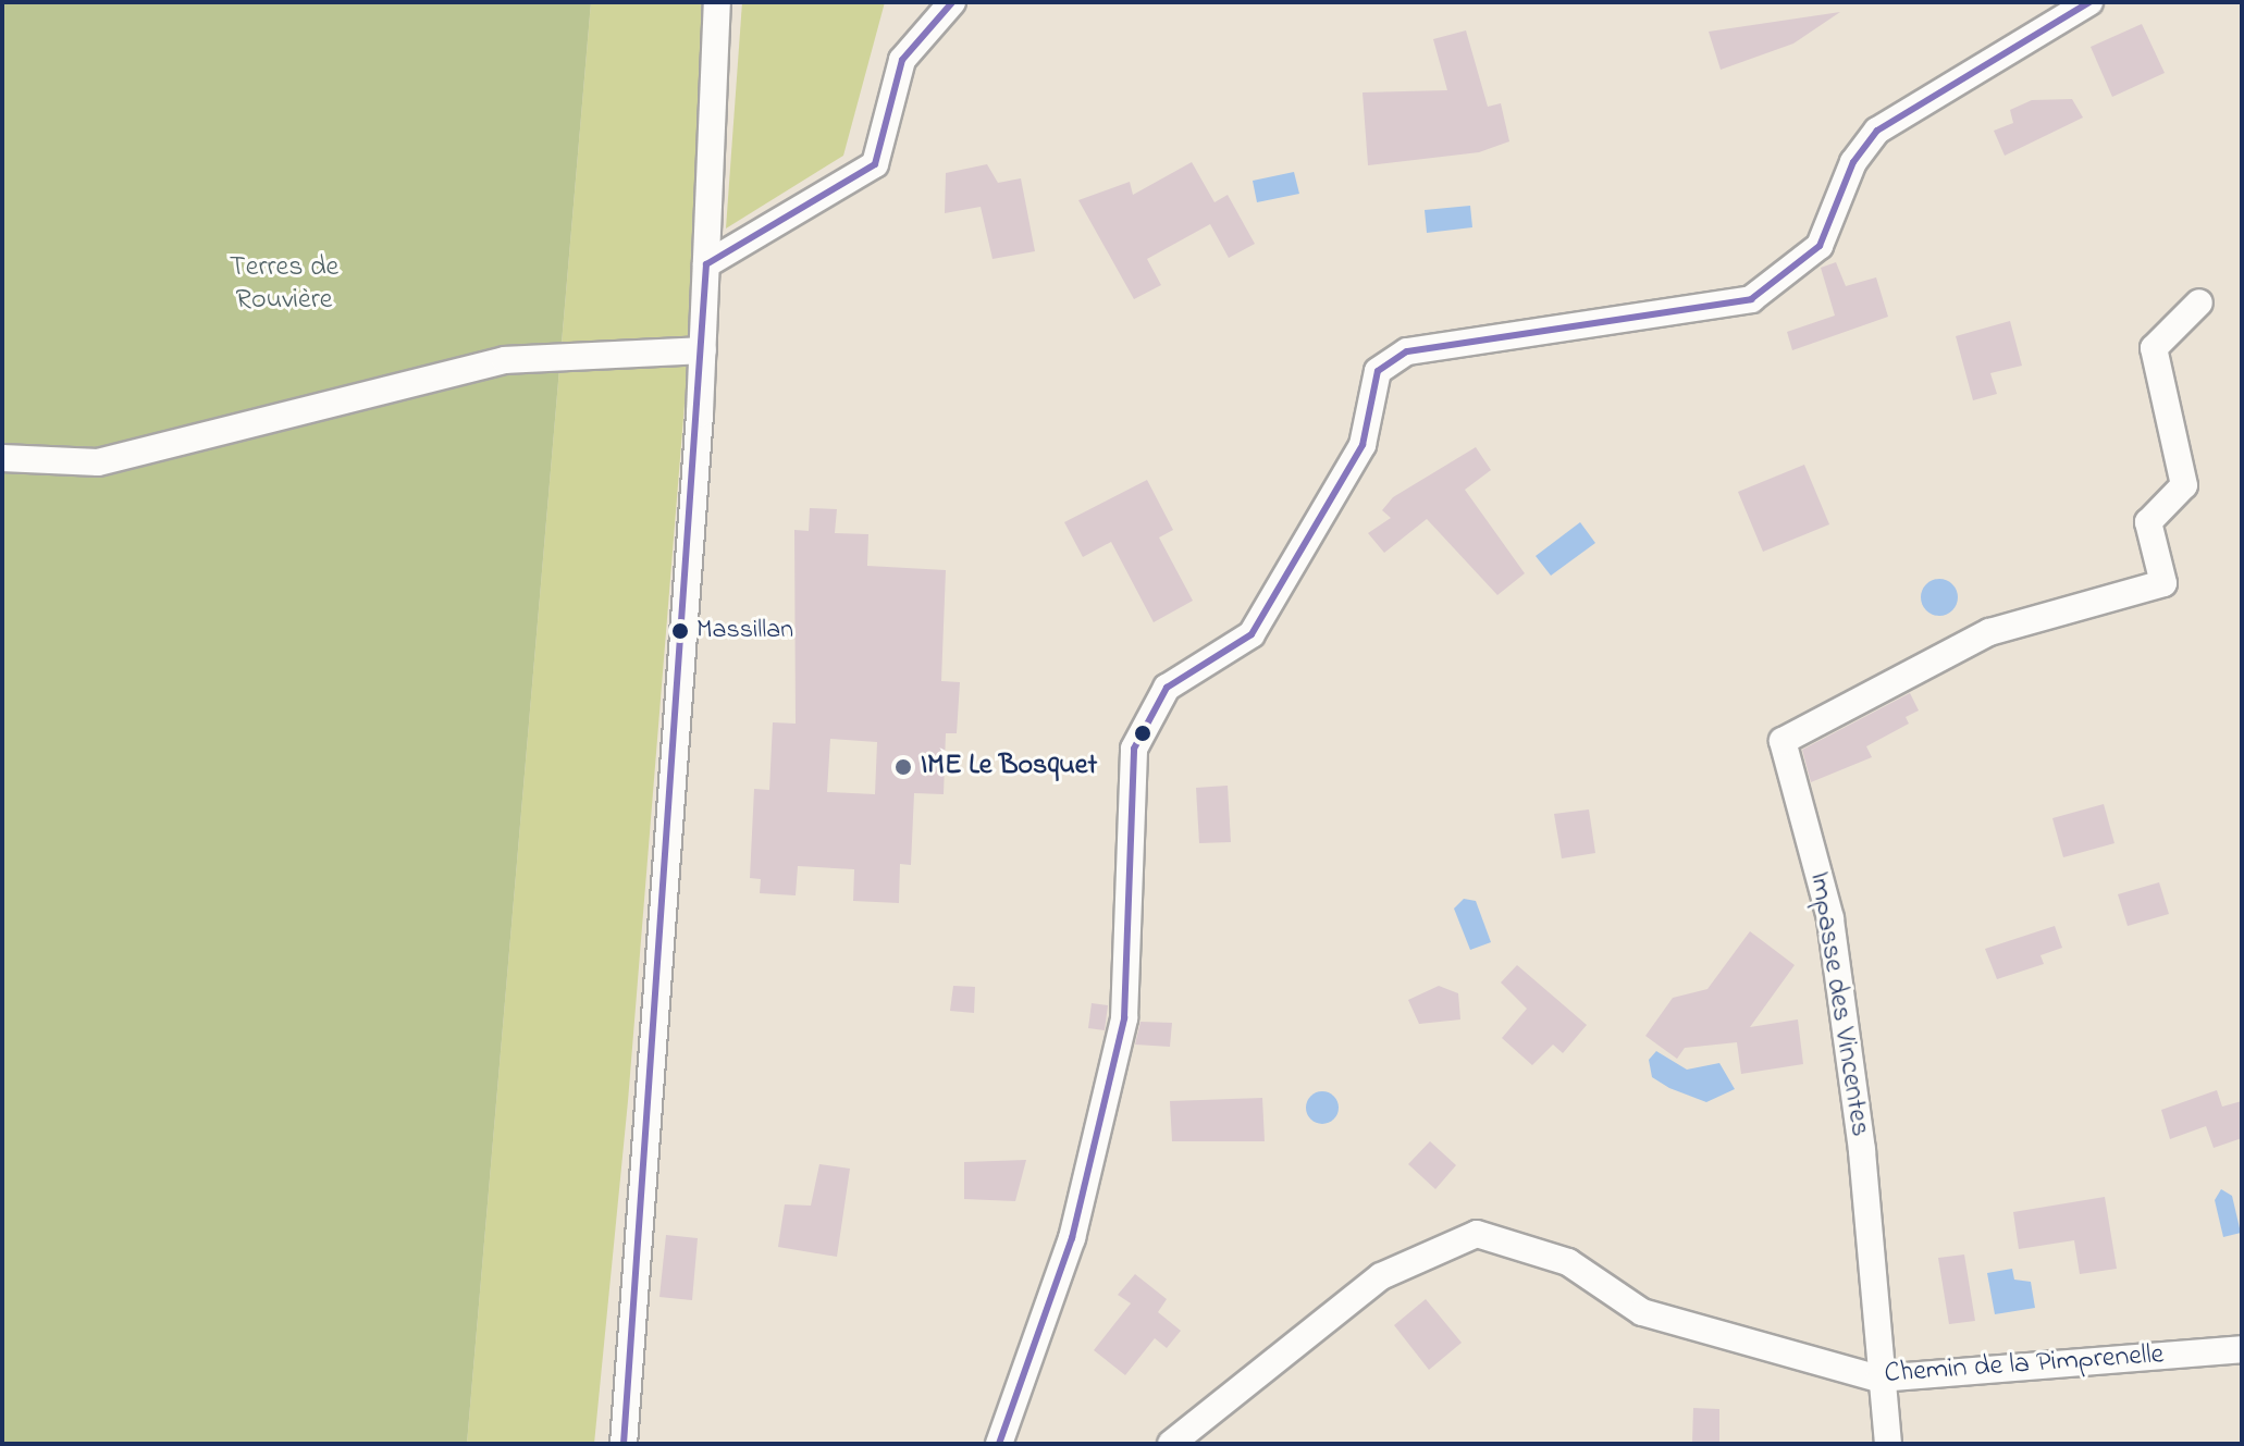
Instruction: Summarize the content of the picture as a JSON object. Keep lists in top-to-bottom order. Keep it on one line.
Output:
{"streets":{"street":["Impasse des Vincentes","Chemin de la Pimprenelle"]},"crossings":[["Impasse des Vincentes","Chemin de la Pimprenelle"]],"parks":["Terres de Rouvière"],"places":["Massillan","IME Le Bosquet"]}
